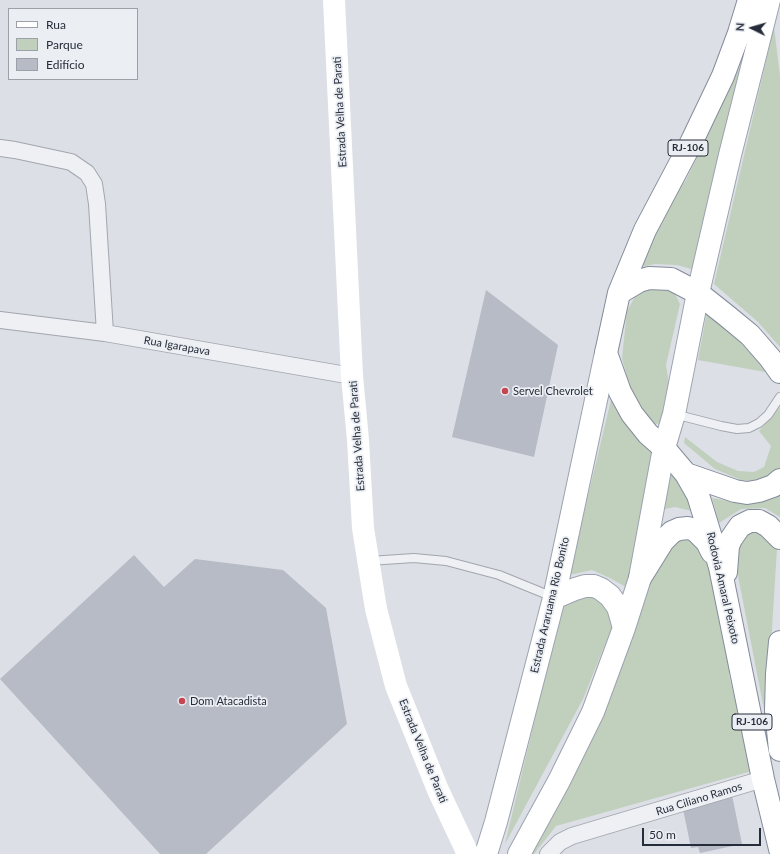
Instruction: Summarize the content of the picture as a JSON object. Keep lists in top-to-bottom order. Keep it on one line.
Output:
{"streets":{"main road":["Estrada Velha de Parati","RJ-106","Rodovia Amaral Peixoto","Estrada Araruama Rio Bonito"],"street":["Rua Igarapava","Rua Ciliano Ramos"]},"crossings":[["Estrada Velha de Parati","Rua Igarapava"],["RJ-106","Rodovia Amaral Peixoto"],["RJ-106","Estrada Araruama Rio Bonito"],["Rodovia Amaral Peixoto","Estrada Araruama Rio Bonito"],["Rodovia Amaral Peixoto","Rua Ciliano Ramos"]],"places":["Servel Chevrolet","Dom Atacadista"],"legend":["Rua","Parque","Edifício"],"scale_bar":"50 m","north":"left"}
